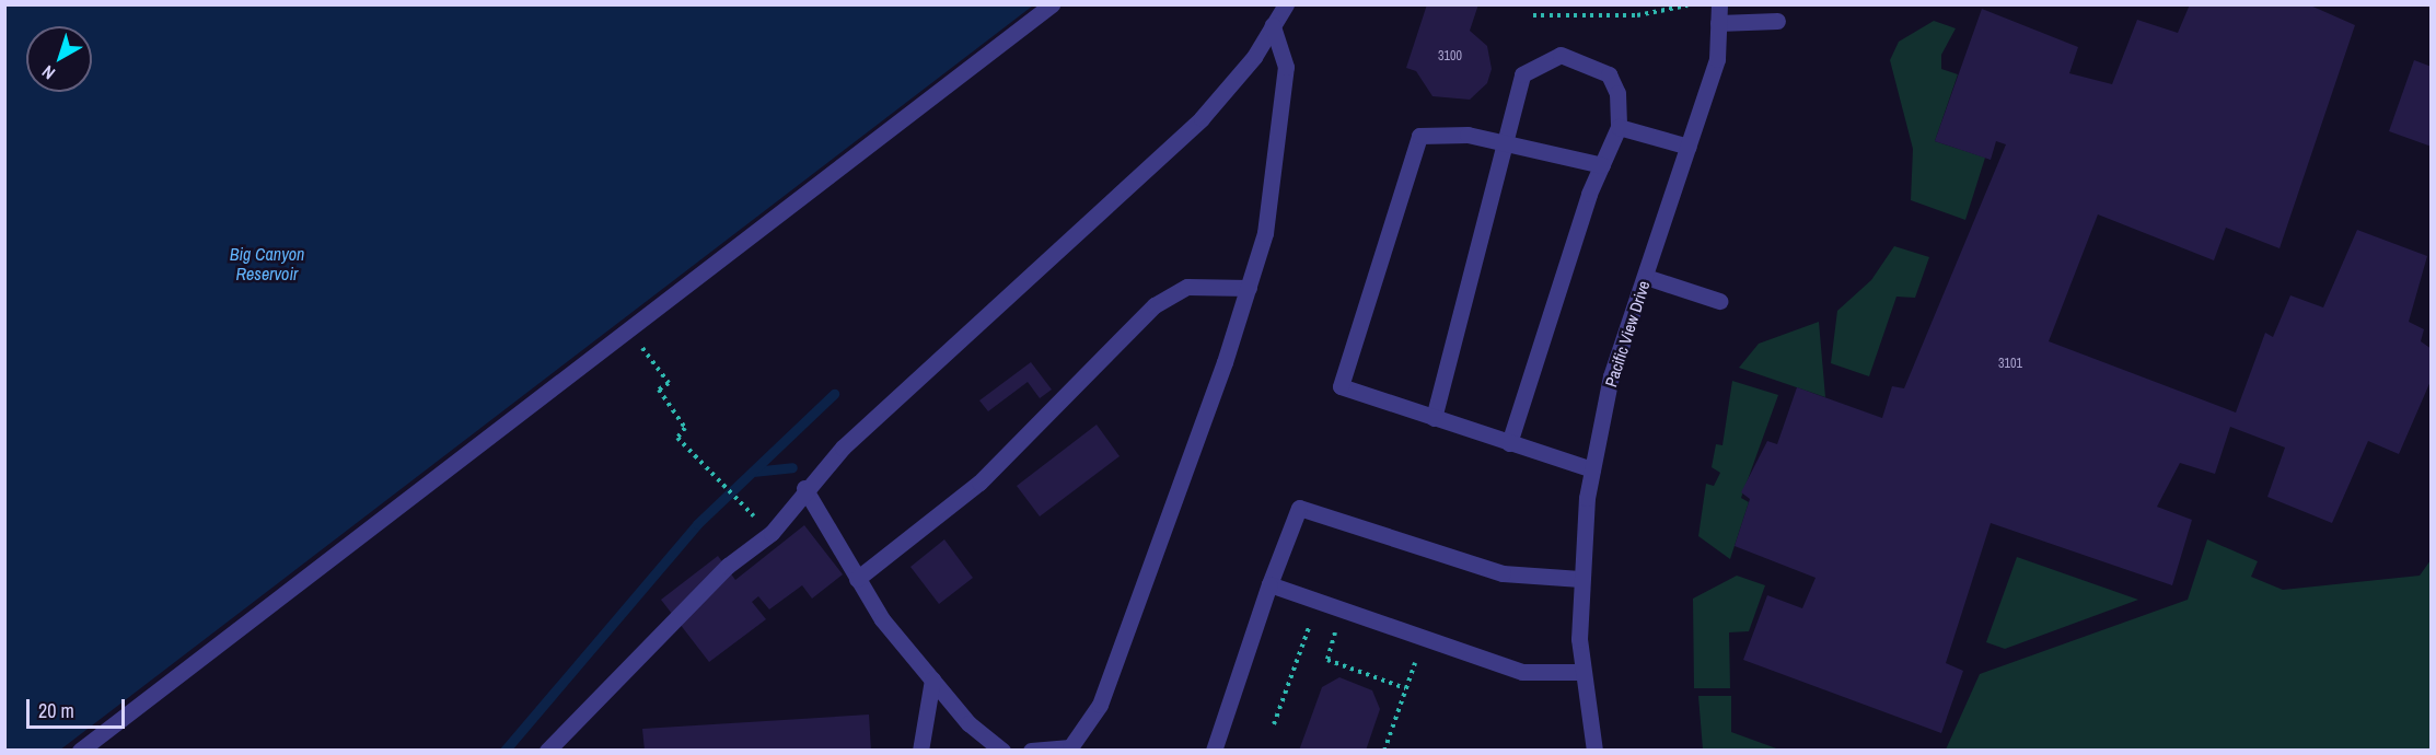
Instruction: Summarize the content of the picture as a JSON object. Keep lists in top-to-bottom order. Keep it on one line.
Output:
{"streets":{"street":["Pacific View Drive"]},"water":["Big Canyon Reservoir"],"house_numbers":["3100","3101"],"scale_bar":"20 m","north":"bottom left"}
